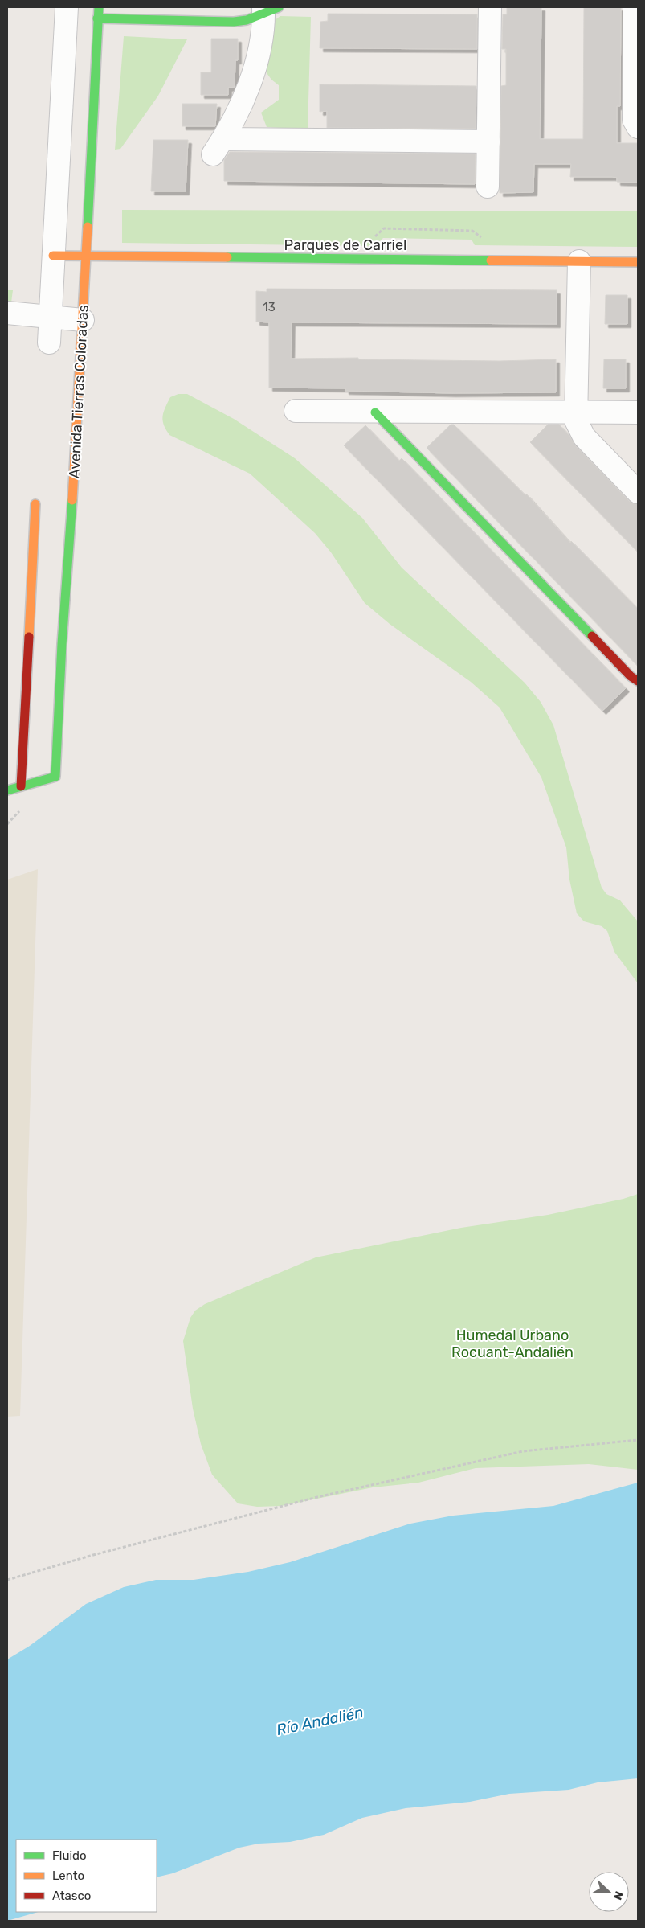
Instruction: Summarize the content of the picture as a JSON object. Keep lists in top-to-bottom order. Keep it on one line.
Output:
{"streets":{"street":["Parques de Carriel","Avenida Tierras Coloradas"]},"crossings":[["Parques de Carriel","Avenida Tierras Coloradas"]],"water":["Río Andalién"],"parks":["Humedal Urbano Rocuant-Andalién"],"house_numbers":["13"],"legend":["Fluido","Lento","Atasco"],"north":"right"}
